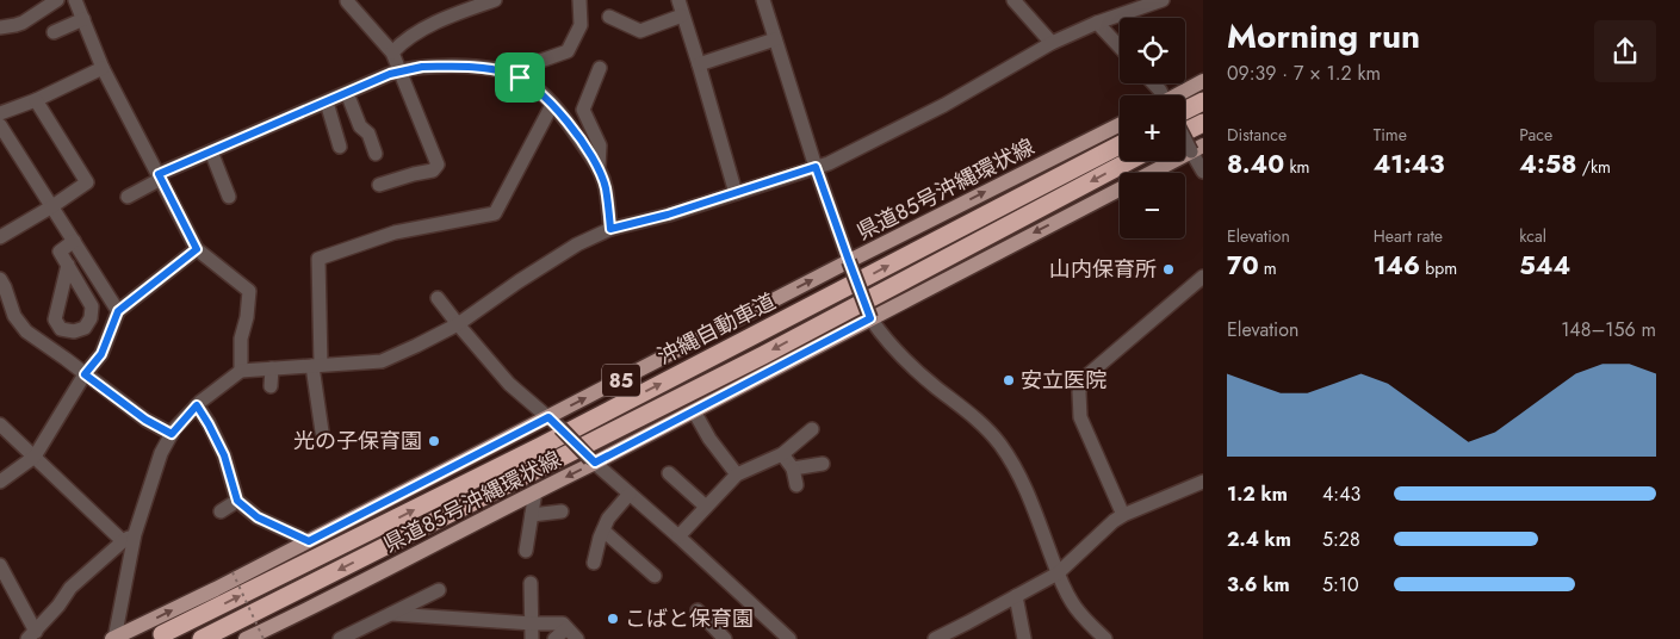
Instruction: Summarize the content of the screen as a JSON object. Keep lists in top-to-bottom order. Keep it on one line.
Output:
{"streets":{"highway":["沖縄自動車道"],"main road":["県道85号沖縄環状線","85"]},"places":["山内保育所","安立医院","光の子保育園","こばと保育園"],"page":{"heading":["Morning run","09:39 · 7 × 1.2 km"],"map_buttons":["+","−"],"stats":[["Distance","8.40 km"],["Time","41:43"],["Pace","4:58 /km"],["Elevation","70 m"],["Heart rate","146 bpm"],["kcal","544"]],"chart":["Elevation","148–156 m"],"list":[{"name":"1.2 km","note":"4:43"},{"name":"2.4 km","note":"5:28"},{"name":"3.6 km","note":"5:10"}]}}
